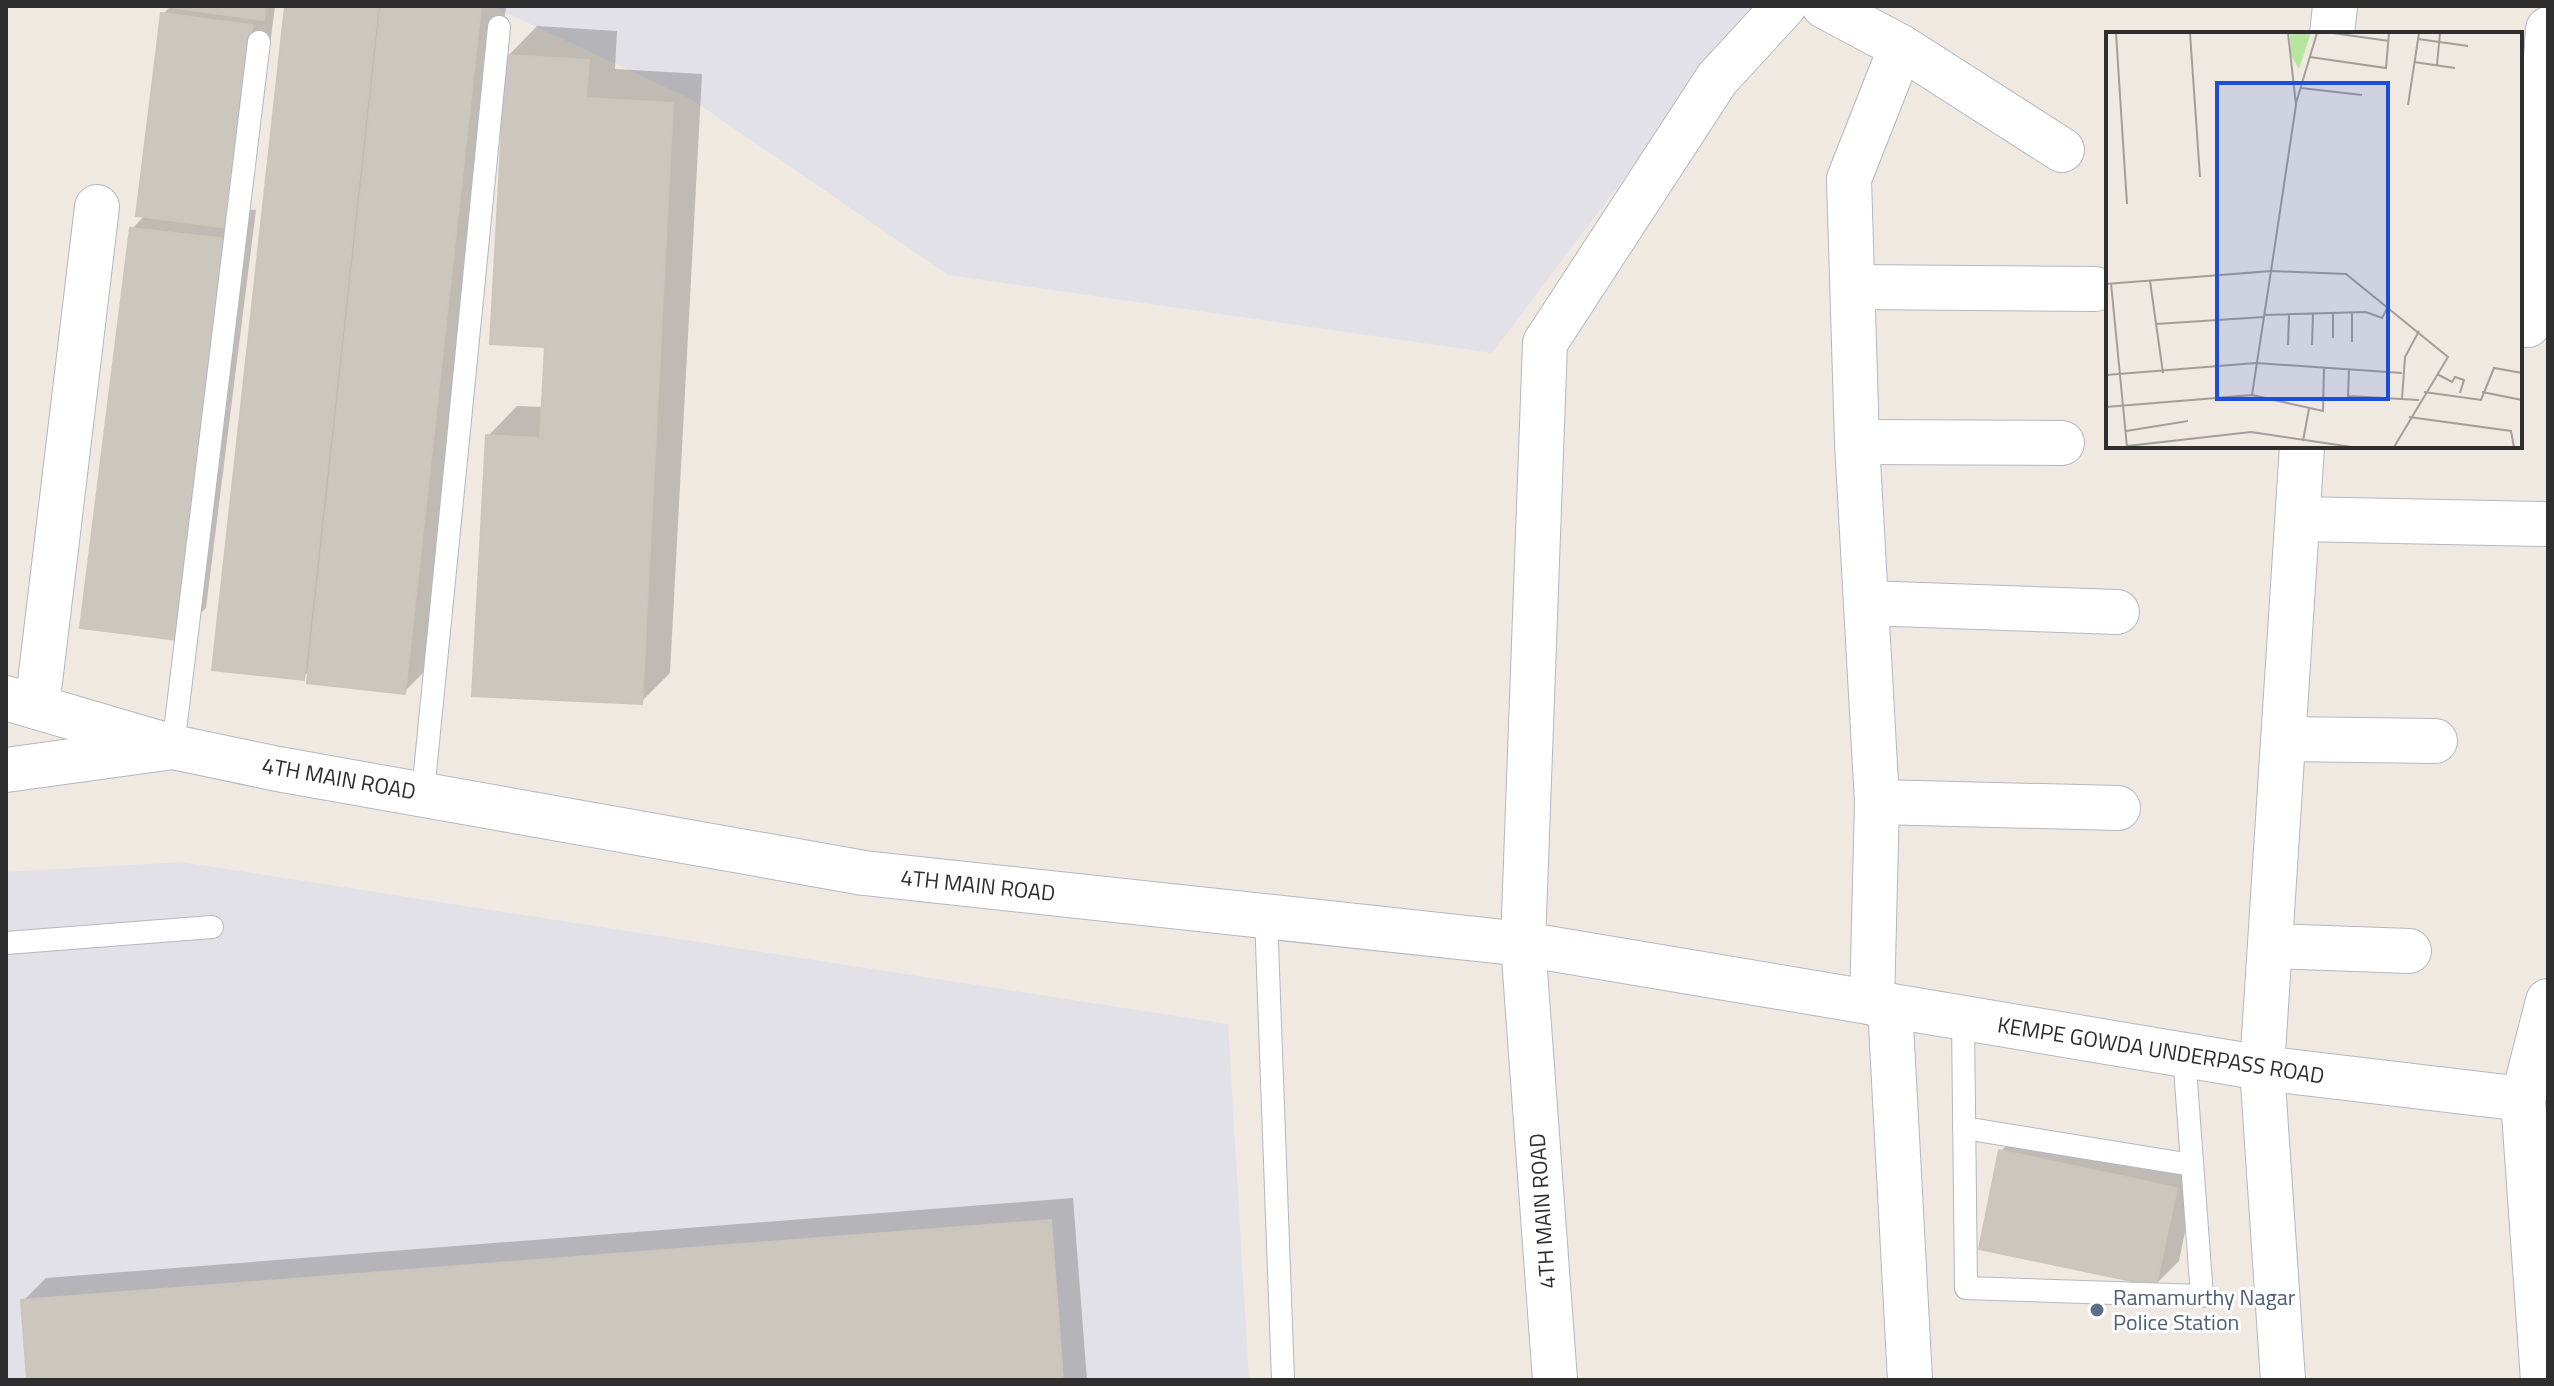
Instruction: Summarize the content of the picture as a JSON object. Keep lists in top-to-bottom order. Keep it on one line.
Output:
{"streets":{"street":["4TH MAIN ROAD","KEMPE GOWDA UNDERPASS ROAD"]},"crossings":[["4TH MAIN ROAD","KEMPE GOWDA UNDERPASS ROAD"]],"places":["Ramamurthy Nagar Police Station"]}
